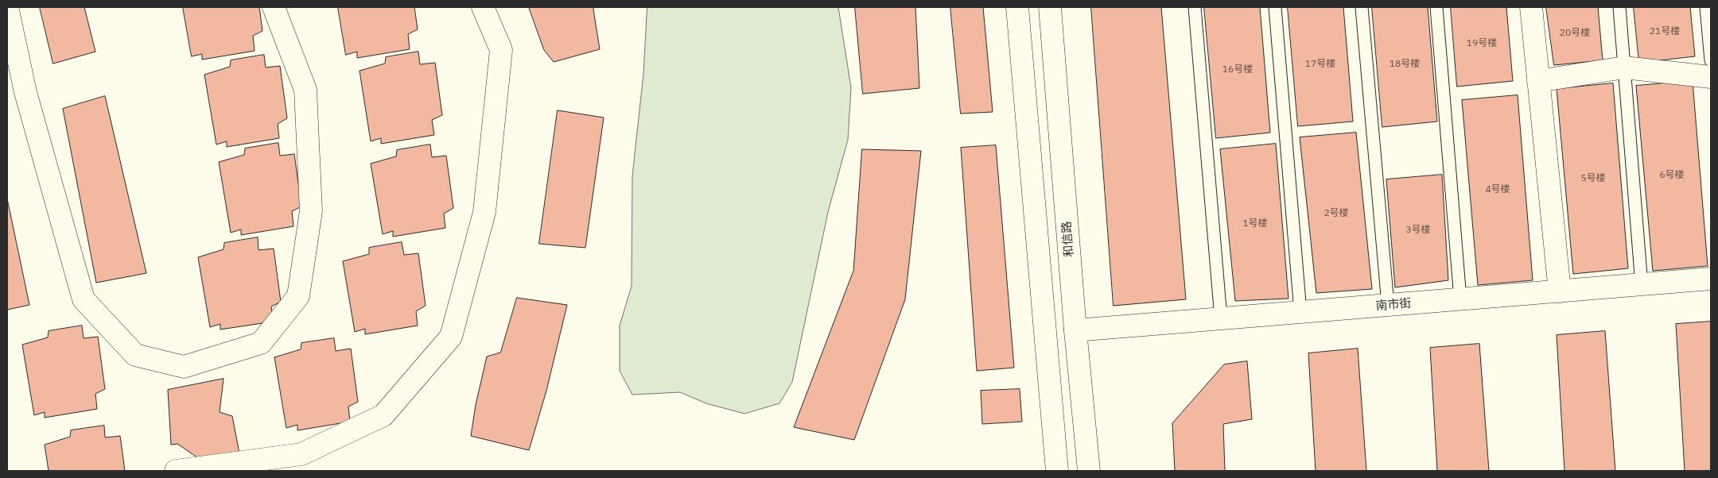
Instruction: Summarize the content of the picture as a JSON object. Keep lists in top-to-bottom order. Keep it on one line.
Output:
{"streets":{"street":["和信路","南市街"]},"crossings":[["和信路","南市街"]],"house_numbers":["21号楼","20号楼","19号楼","17号楼","18号楼","16号楼","6号楼","5号楼","4号楼","2号楼","1号楼","3号楼"]}
